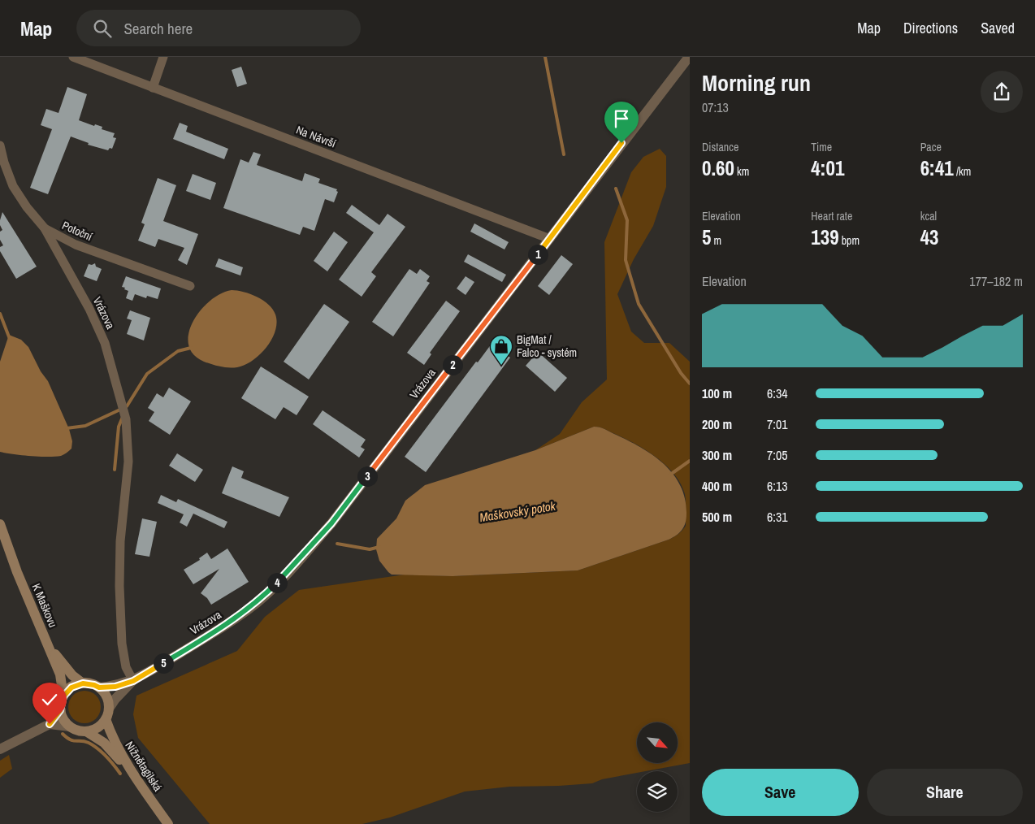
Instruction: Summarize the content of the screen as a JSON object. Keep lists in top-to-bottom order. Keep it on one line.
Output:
{"streets":{"main road":["K Maškovu","Nižnětagilská"],"street":["Na Návrší","Potoční","Vrázova"]},"crossings":[["Na Návrší","Vrázova"],["Potoční","Vrázova"],["Vrázova","K Maškovu"],["Vrázova","Nižnětagilská"],["K Maškovu","Nižnětagilská"]],"water":["Maškovský potok"],"places":{"shop":["BigMat / Falco - systém"]},"north":"bottom right","page":{"header":"Map","search":"Search here","nav":["Map","Directions","Saved"],"heading":["Morning run","07:13"],"stats":[["Distance","0.60 km"],["Time","4:01"],["Pace","6:41 /km"],["Elevation","5 m"],["Heart rate","139 bpm"],["kcal","43"]],"pins":["1","2","3","4","5"],"chart":["Elevation","177–182 m"],"list":[{"name":"100 m","note":"6:34"},{"name":"200 m","note":"7:01"},{"name":"300 m","note":"7:05"},{"name":"400 m","note":"6:13"},{"name":"500 m","note":"6:31"}],"buttons":["Save","Share"]}}
